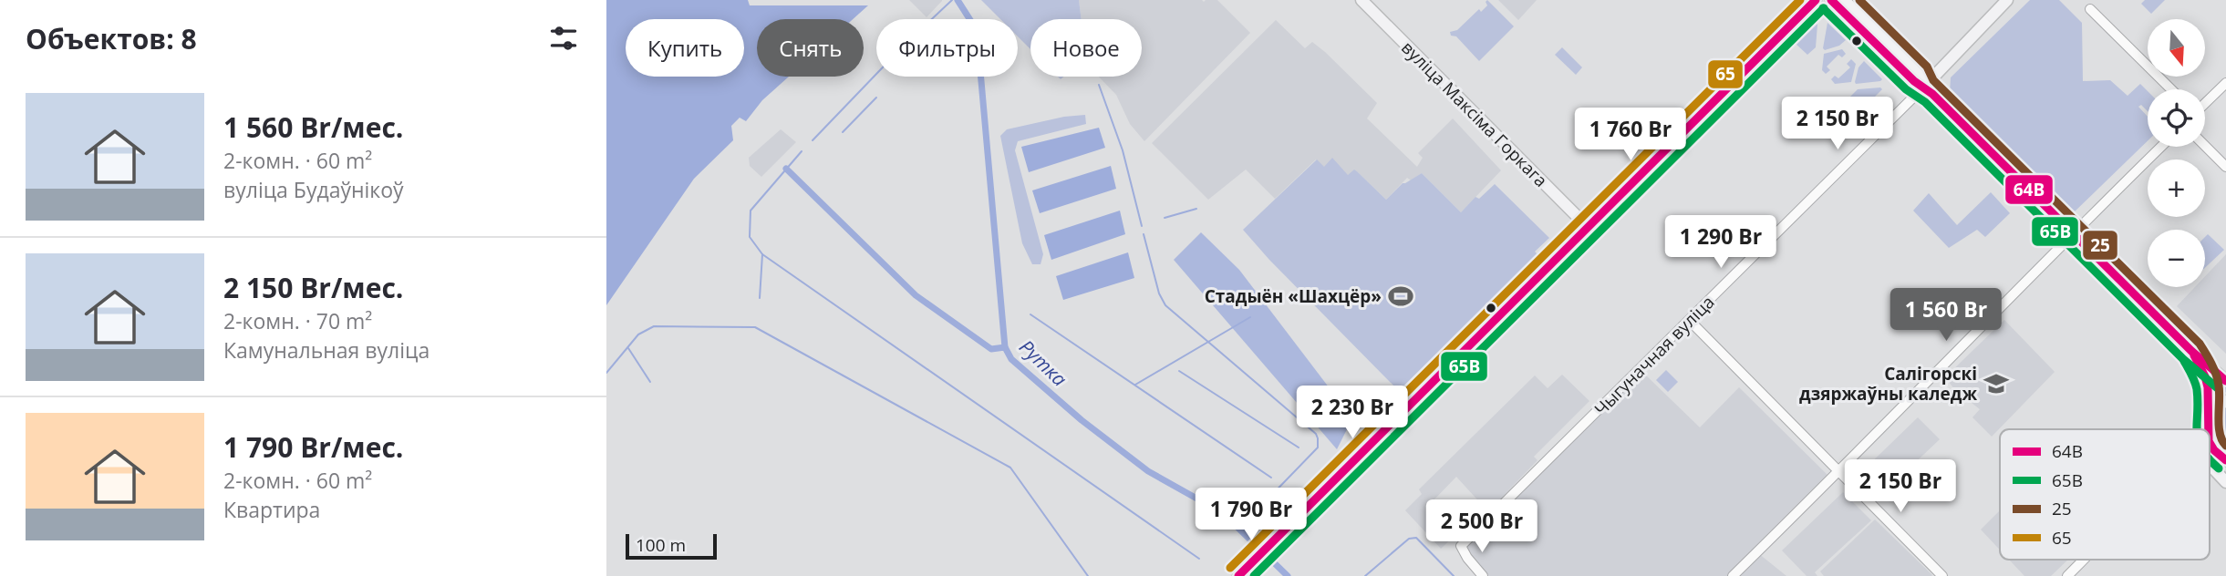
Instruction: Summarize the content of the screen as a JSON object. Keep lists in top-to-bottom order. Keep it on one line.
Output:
{"streets":{"main road":["вуліца Максіма Горкага","Чыгуначная вуліца"]},"water":["Рутка"],"places":{"sports":["Стадыён «Шахцёр»"],"school or university":["Салігорскі дзяржаўны каледж"]},"lines":["transit line 64В","transit line 25","transit line 65","transit line 65В"],"legend":["64В","65В","25","65"],"scale_bar":"100 m","north":"bottom","page":{"heading":"Объектов: 8","map_buttons":["+","−"],"chip":["Купить","Снять","Фильтры","Новое"],"list":[{"name":"1 560 Br/мес.","note":"2-комн. · 60 m² · вуліца Будаўнікоў"},{"name":"2 150 Br/мес.","note":"2-комн. · 70 m² · Камунальная вуліца"},{"name":"1 790 Br/мес.","note":"2-комн. · 60 m² · Квартира"}],"price":["2 150 Br","1 760 Br","1 290 Br","1 560 Br","2 230 Br","2 150 Br","1 790 Br","2 500 Br"],"scale":"100 m"}}
